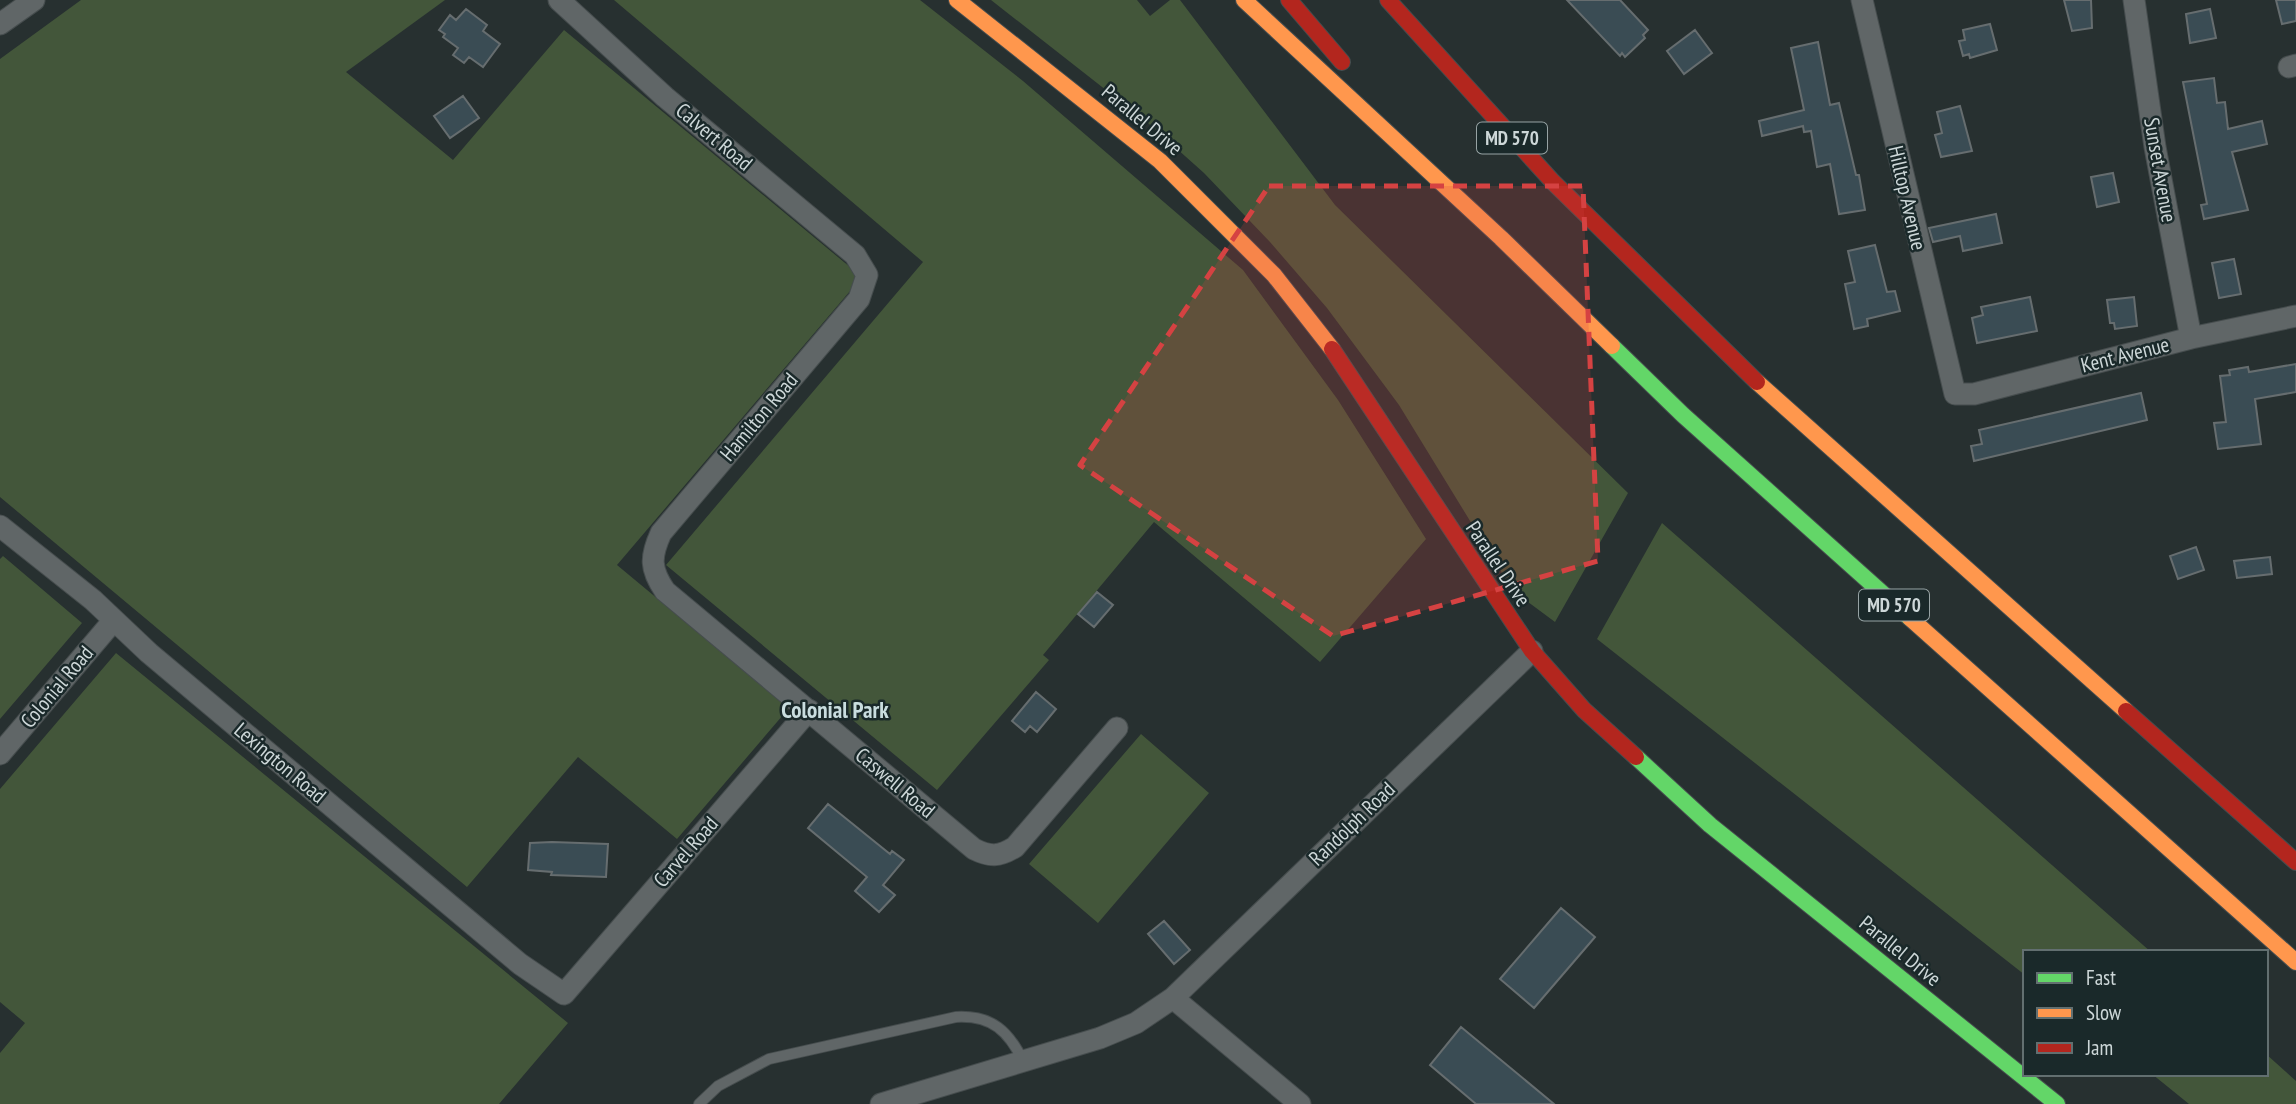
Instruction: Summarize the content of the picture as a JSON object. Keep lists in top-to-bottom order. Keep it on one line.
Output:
{"streets":{"main road":["Parallel Drive","MD 570"],"street":["Calvert Road","Sunset Avenue","Hilltop Avenue","Kent Avenue","Hamilton Road","Colonial Road","Lexington Road","Caswell Road","Randolph Road","Carvel Road"]},"crossings":[["Parallel Drive","Randolph Road"],["Calvert Road","Hamilton Road"],["Sunset Avenue","Kent Avenue"],["Hilltop Avenue","Kent Avenue"],["Hamilton Road","Caswell Road"],["Colonial Road","Lexington Road"],["Lexington Road","Carvel Road"],["Caswell Road","Carvel Road"]],"districts":["Colonial Park"],"legend":["Fast","Slow","Jam"]}
